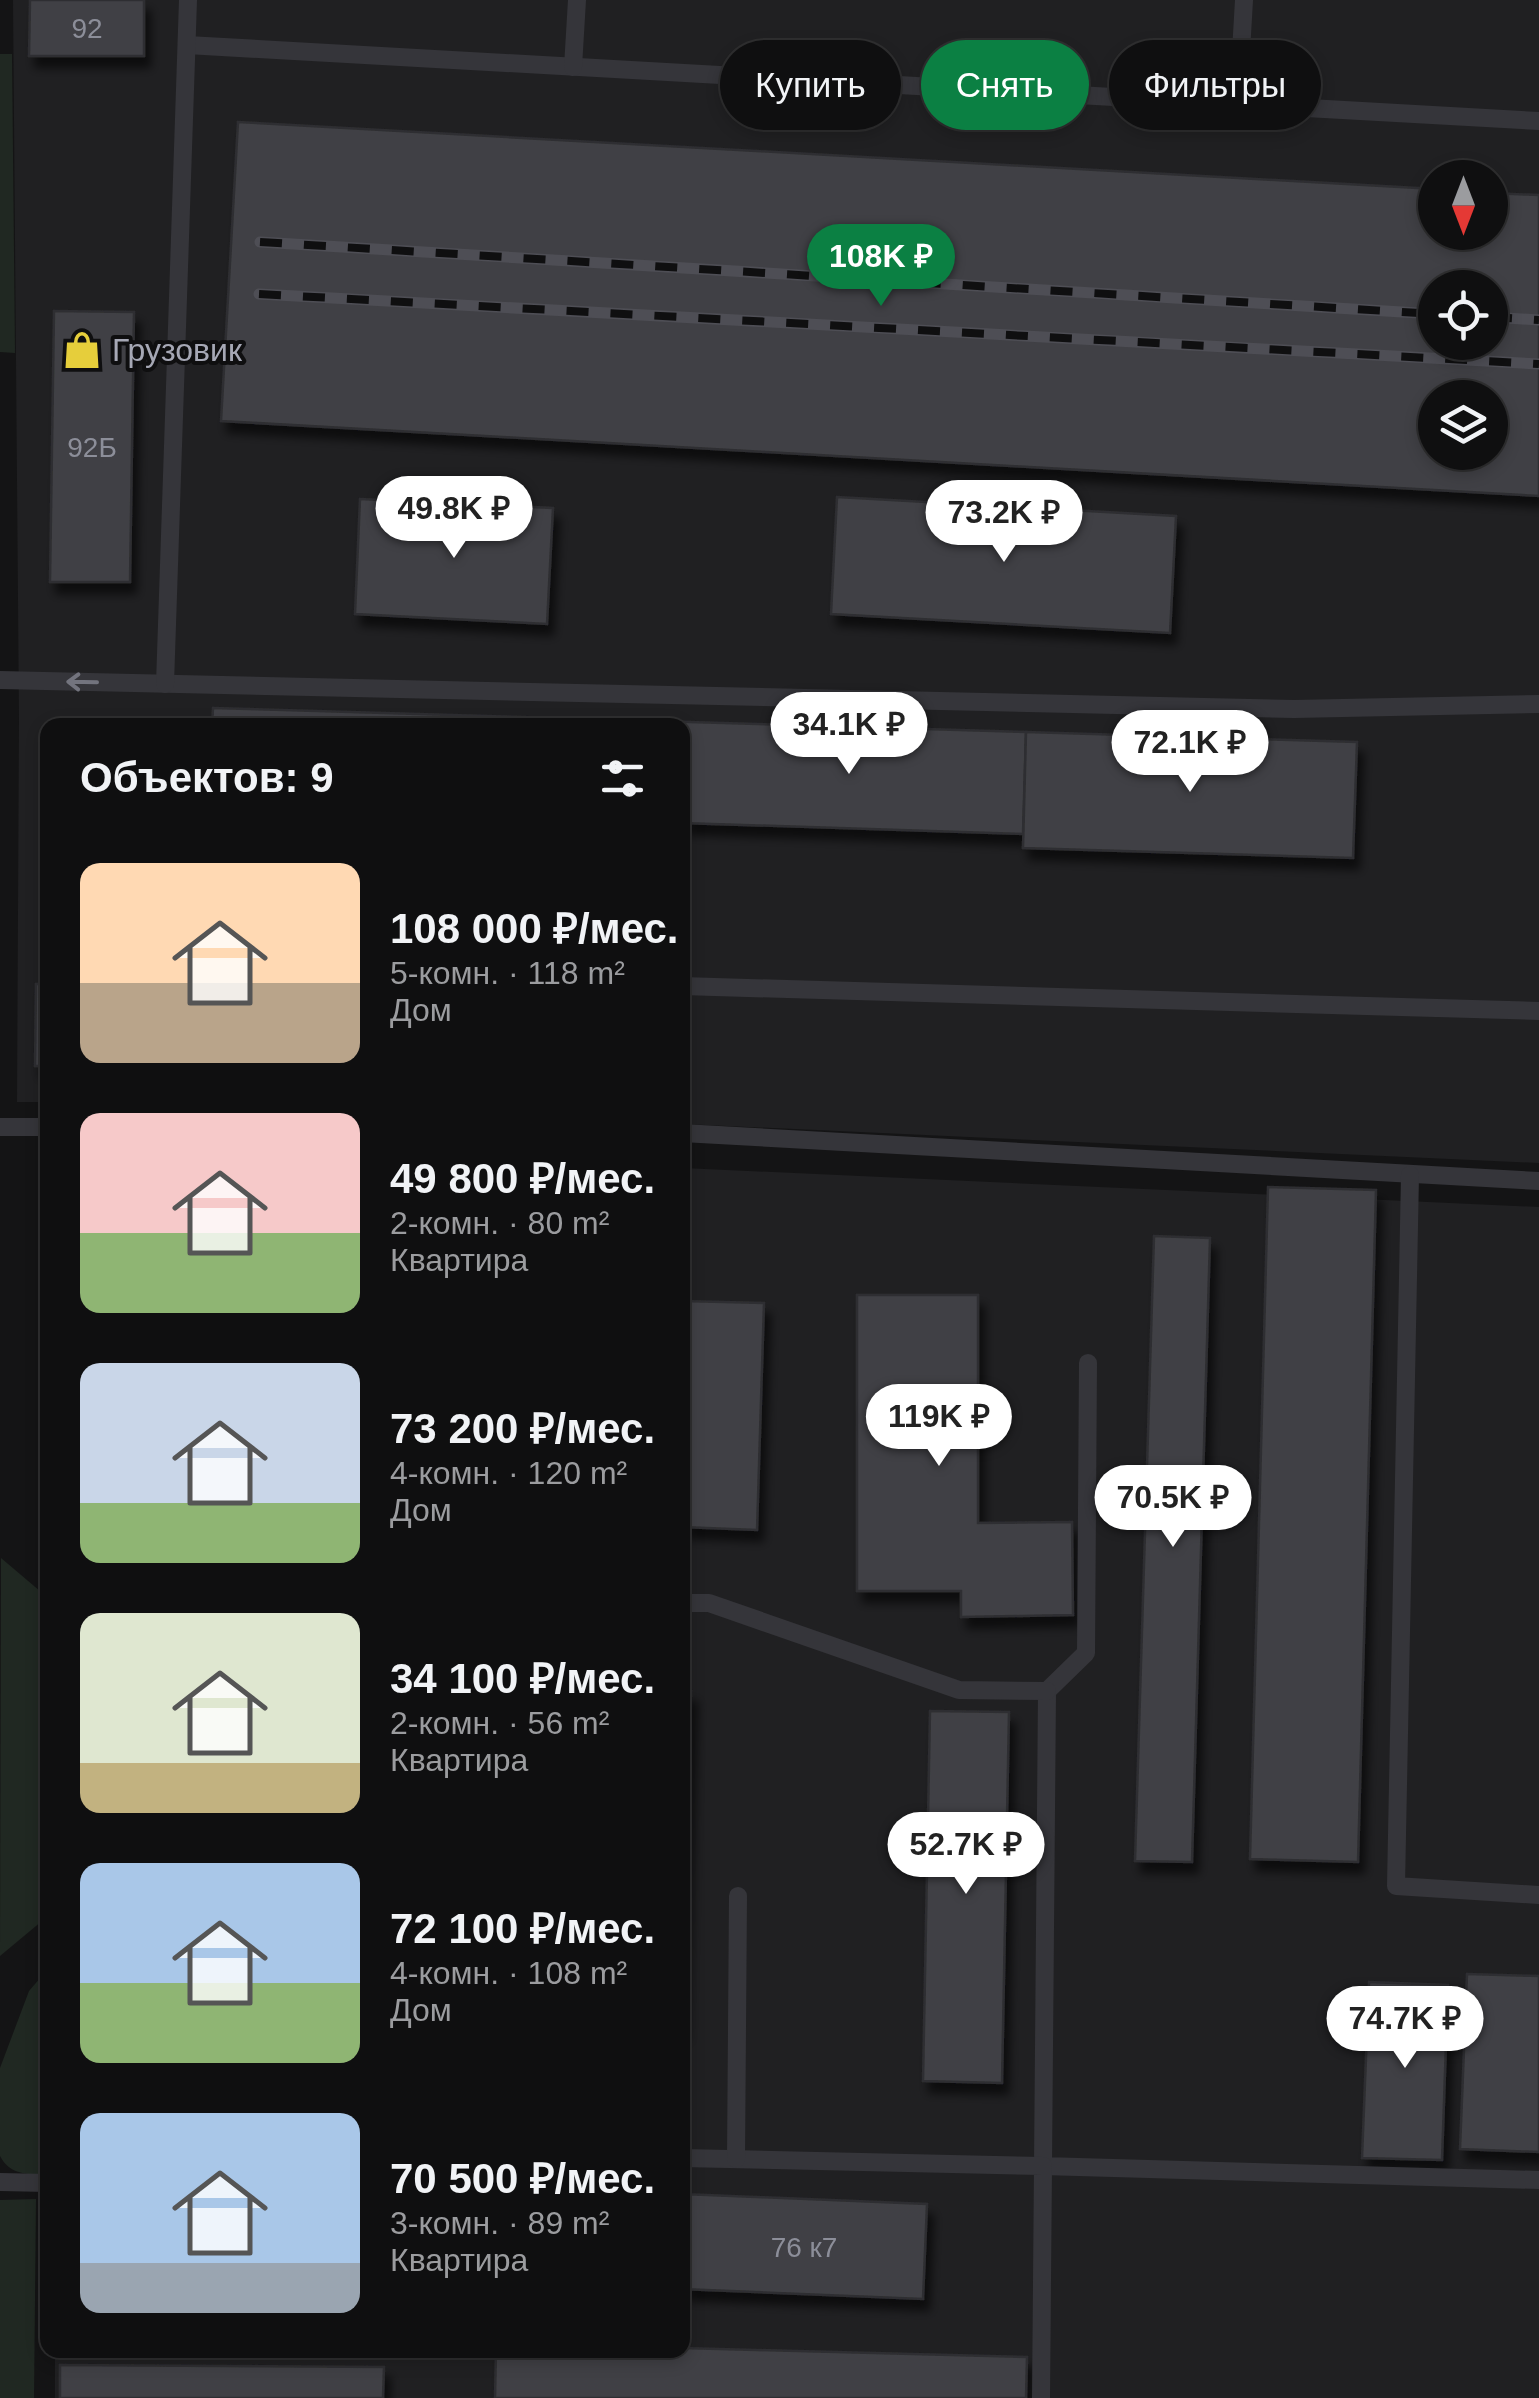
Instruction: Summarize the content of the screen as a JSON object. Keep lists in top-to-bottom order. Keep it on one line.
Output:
{"places":{"shop":["Грузовик"]},"house_numbers":["92","92Б","76 к7"],"north":"bottom","page":{"chip":["Купить","Снять","Фильтры"],"price":["108K ₽","49.8K ₽","73.2K ₽","34.1K ₽","72.1K ₽","119K ₽","70.5K ₽","52.7K ₽","74.7K ₽"],"heading":"Объектов: 9","list":[{"name":"108 000 ₽/мес.","note":"5-комн. · 118 m² · Дом"},{"name":"49 800 ₽/мес.","note":"2-комн. · 80 m² · Квартира"},{"name":"73 200 ₽/мес.","note":"4-комн. · 120 m² · Дом"},{"name":"34 100 ₽/мес.","note":"2-комн. · 56 m² · Квартира"},{"name":"72 100 ₽/мес.","note":"4-комн. · 108 m² · Дом"},{"name":"70 500 ₽/мес.","note":"3-комн. · 89 m² · Квартира"}]}}
